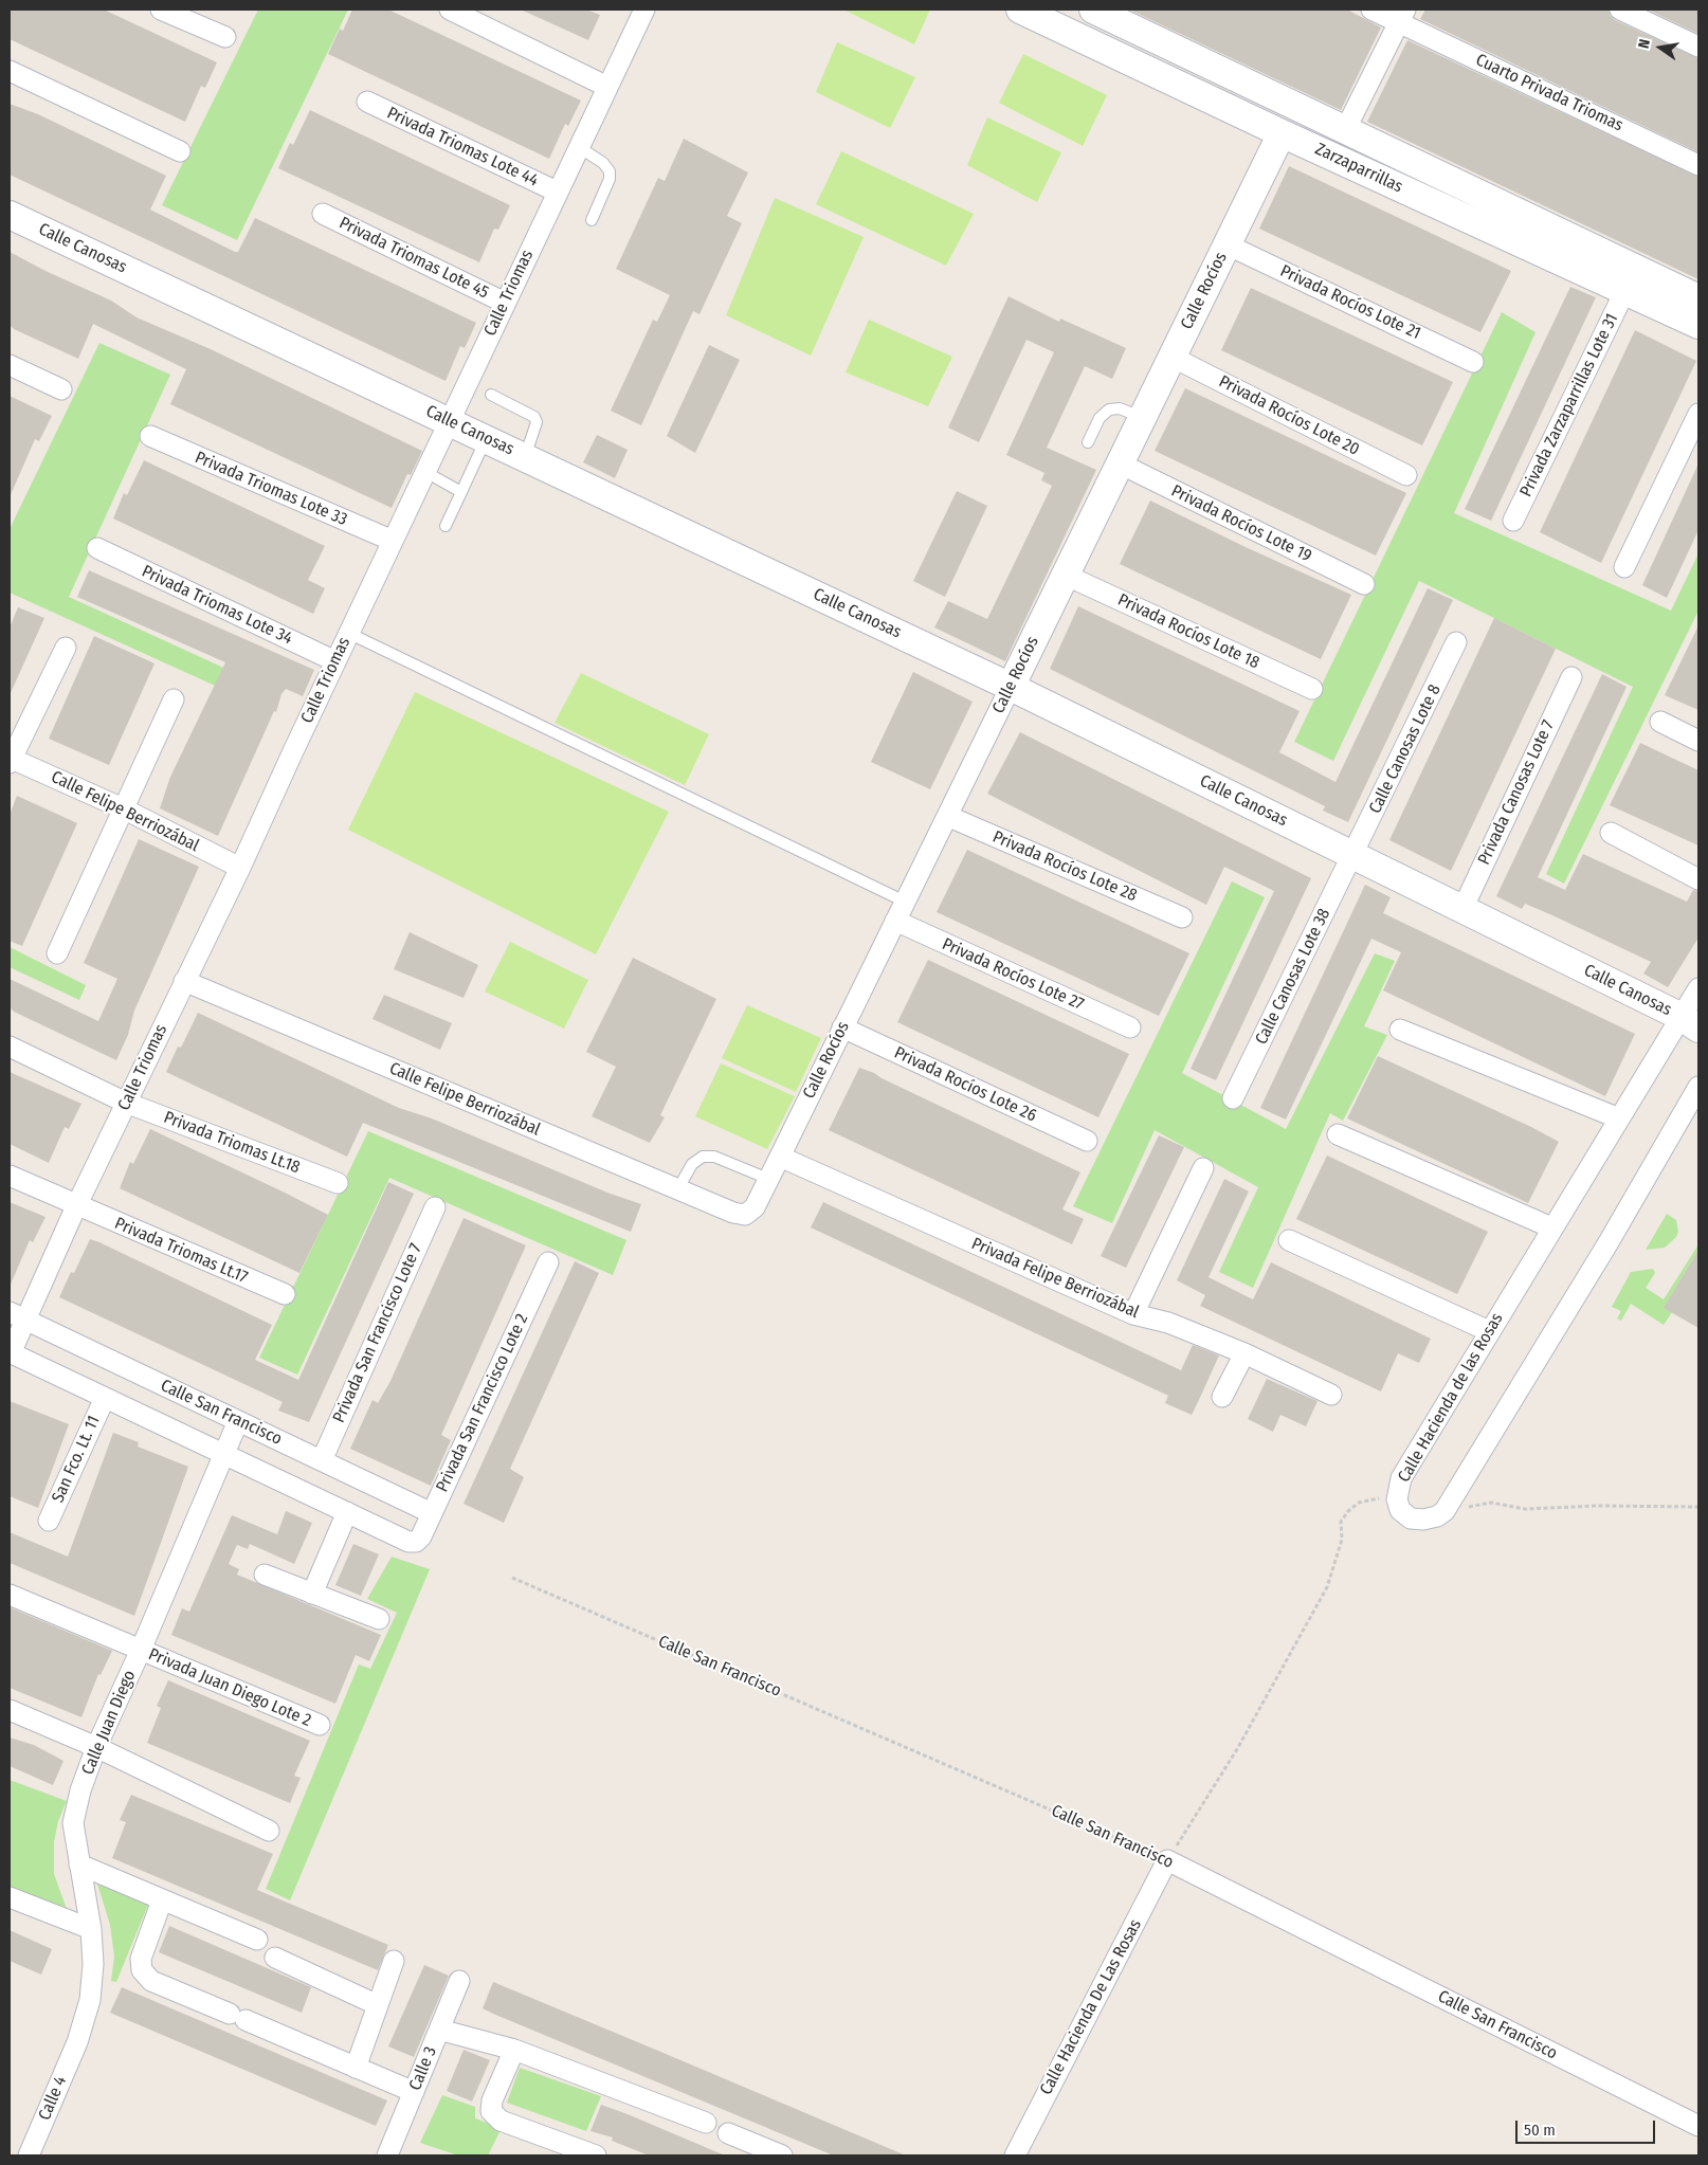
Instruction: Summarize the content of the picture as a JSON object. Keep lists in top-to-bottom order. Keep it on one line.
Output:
{"streets":{"street":["Cuarto Privada Triomas","Privada Triomas Lote 44","Zarzaparrillas","Calle Canosas","Privada Triomas Lote 45","Calle Rocíos","Calle Triomas","Privada Rocíos Lote 21","Privada Zarzaparrillas Lote 31","Privada Rocíos Lote 20","Privada Triomas Lote 33","Privada Rocíos Lote 19","Privada Triomas Lote 34","Privada Rocíos Lote 18","Calle Canosas Lote 8","Privada Canosas Lote 7","Calle Felipe Berriozábal","Privada Rocíos Lote 28","Privada Rocíos Lote 27","Calle Canosas Lote 38","Privada Rocíos Lote 26","Privada Triomas Lt.18","Privada Triomas Lt.17","Privada Felipe Berriozábal","Privada San Francisco Lote 7","Calle Hacienda de las Rosas","Privada San Francisco Lote 2","Calle San Francisco","San Fco. Lt. 11","Privada Juan Diego Lote 2","Calle Juan Diego","Calle Hacienda De Las Rosas","Calle 3","Calle 4"]},"crossings":[["Privada Triomas Lote 44","Calle Triomas"],["Zarzaparrillas","Calle Rocíos"],["Zarzaparrillas","Privada Zarzaparrillas Lote 31"],["Calle Canosas","Calle Rocíos"],["Calle Canosas","Calle Triomas"],["Calle Canosas","Calle Canosas Lote 8"],["Calle Canosas","Privada Canosas Lote 7"],["Calle Canosas","Calle Canosas Lote 38"],["Calle Canosas","Calle Hacienda de las Rosas"],["Privada Triomas Lote 45","Calle Triomas"],["Calle Rocíos","Privada Rocíos Lote 21"],["Calle Rocíos","Privada Rocíos Lote 20"],["Calle Rocíos","Privada Rocíos Lote 19"],["Calle Rocíos","Privada Rocíos Lote 18"],["Calle Rocíos","Calle Felipe Berriozábal"],["Calle Rocíos","Privada Rocíos Lote 28"],["Calle Rocíos","Privada Rocíos Lote 27"],["Calle Rocíos","Privada Rocíos Lote 26"],["Calle Rocíos","Privada Felipe Berriozábal"],["Calle Triomas","Privada Triomas Lote 33"],["Calle Triomas","Privada Triomas Lote 34"],["Calle Triomas","Calle Felipe Berriozábal"],["Calle Triomas","Privada Triomas Lt.18"],["Calle Triomas","Privada Triomas Lt.17"],["Calle Triomas","Calle San Francisco"],["Calle Canosas Lote 8","Calle Canosas Lote 38"],["Privada San Francisco Lote 7","Calle San Francisco"],["Privada San Francisco Lote 2","Calle San Francisco"],["Calle San Francisco","Calle Juan Diego"],["Calle San Francisco","Calle Hacienda De Las Rosas"],["Privada Juan Diego Lote 2","Calle Juan Diego"],["Calle Juan Diego","Calle 4"]],"scale_bar":"50 m","north":"left"}
